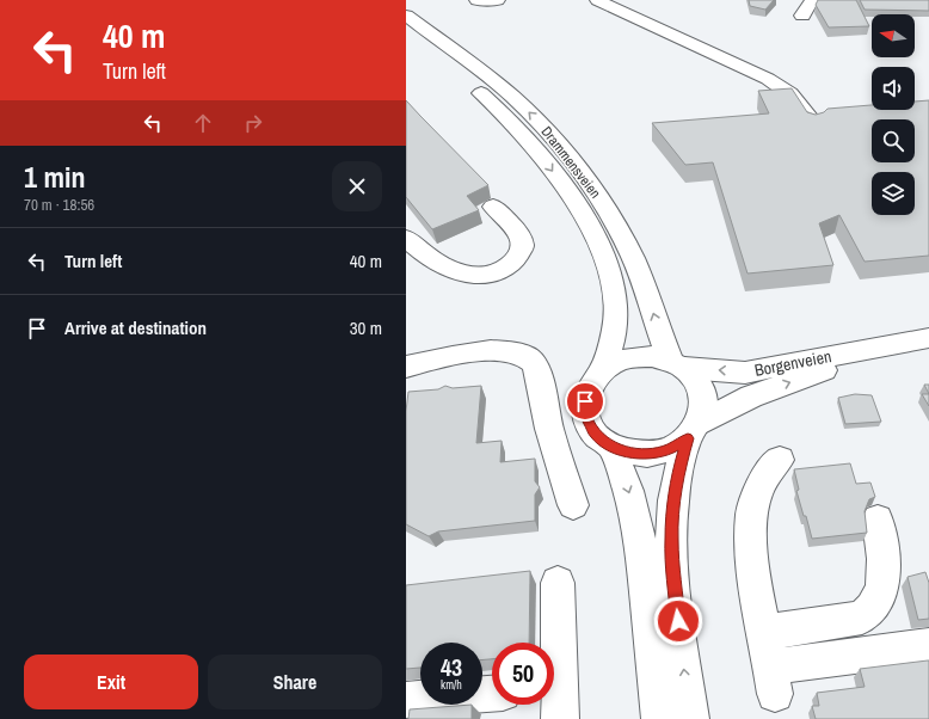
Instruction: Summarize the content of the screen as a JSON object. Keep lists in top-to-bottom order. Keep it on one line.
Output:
{"streets":{"main road":["Drammensveien","Borgenveien"]},"crossings":[["Drammensveien","Borgenveien"]],"north":"left","page":{"turn":["40 m","Turn left"],"heading":["1 min","70 m · 18:56"],"list":[{"name":"Turn left","value":"40 m"},{"name":"Arrive at destination","value":"30 m"}],"speed":"43 km/h","limit":"50","buttons":["Exit","Share"]}}
